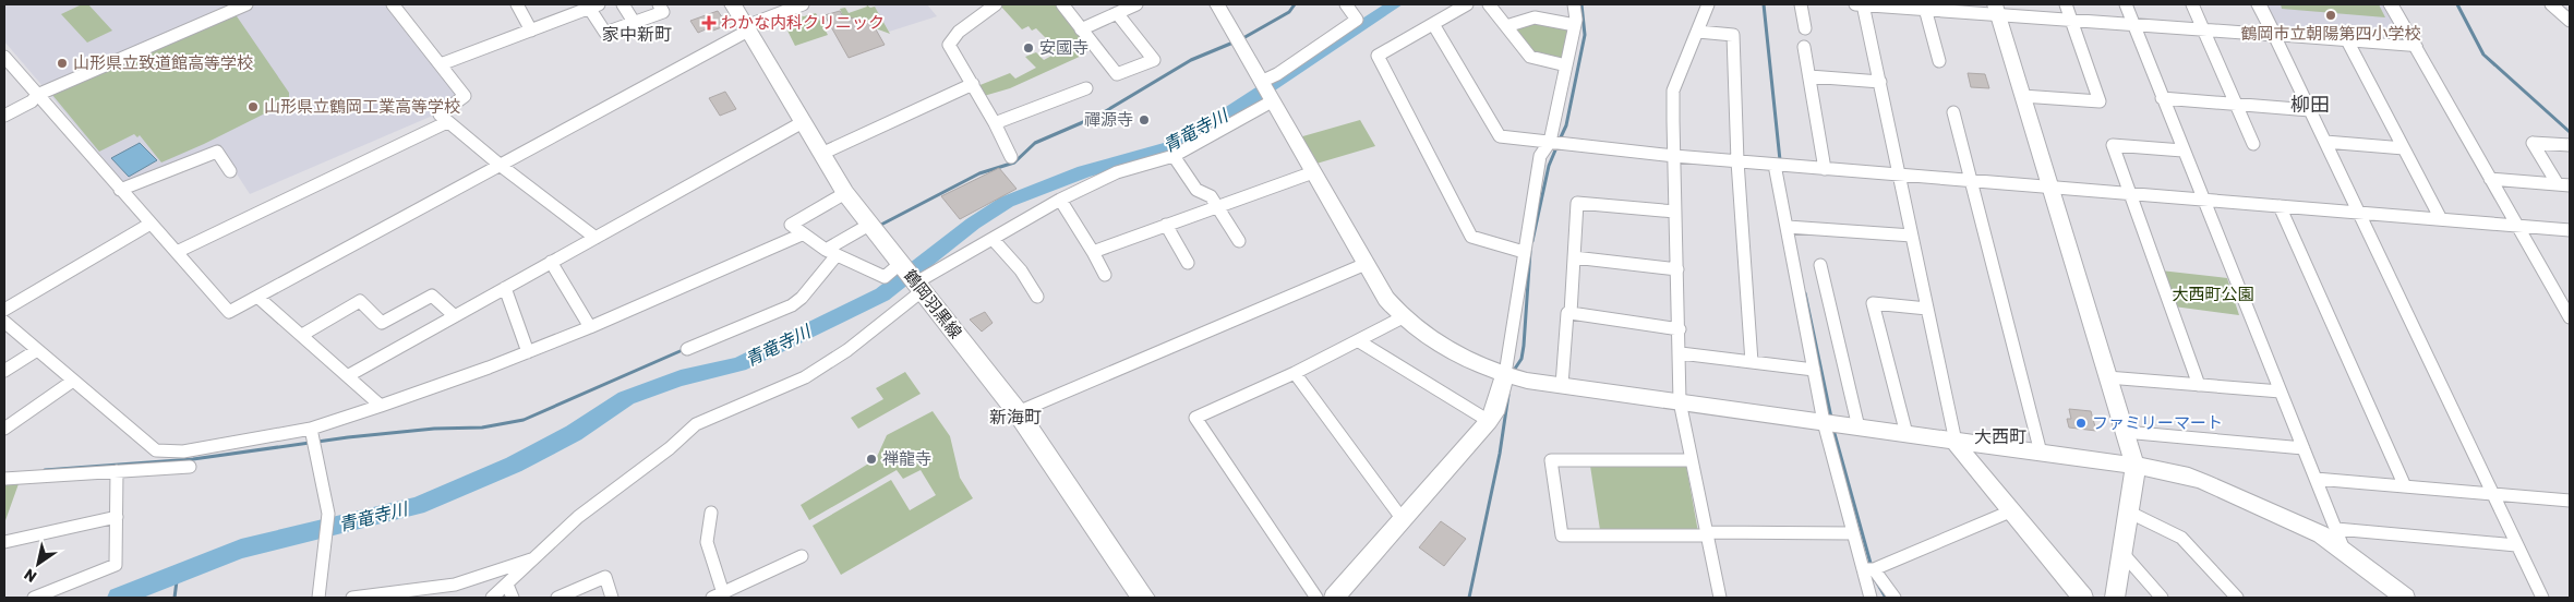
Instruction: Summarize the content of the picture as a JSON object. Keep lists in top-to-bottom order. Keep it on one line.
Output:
{"streets":{"main road":["鶴岡羽黒線"]},"districts":["家中新町","柳田","新海町","大西町"],"water":["青竜寺川"],"parks":["大西町公園"],"places":{"other":["鶴岡市立朝陽第四小学校","安國寺","山形県立致道館高等学校","山形県立鶴岡工業高等学校","禪源寺","ファミリーマート","禅龍寺"],"health":["わかな内科クリニック"]},"north":"bottom left"}
